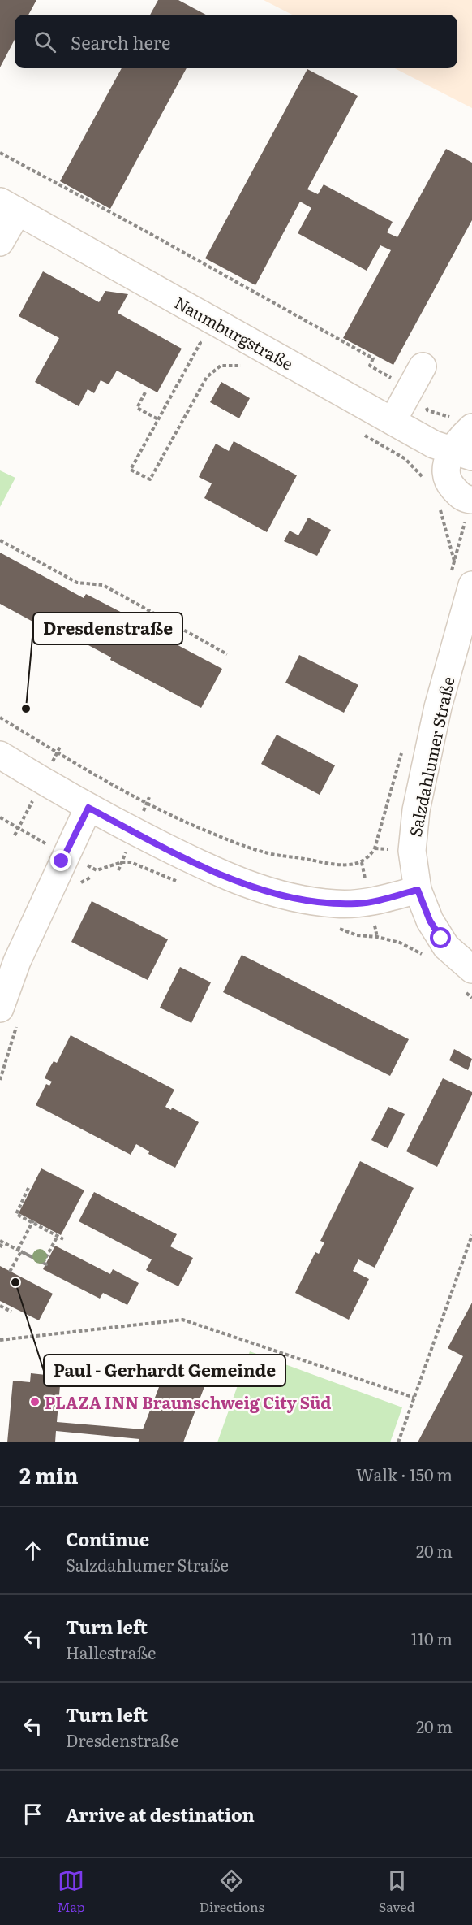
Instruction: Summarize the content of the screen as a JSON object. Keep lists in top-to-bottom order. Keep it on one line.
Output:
{"streets":{"street":["Naumburgstraße","Salzdahlumer Straße"]},"places":["Dresdenstraße","Paul - Gerhardt Gemeinde","PLAZA INN Braunschweig City Süd"],"page":{"search":"Search here","heading":["2 min","Walk · 150 m"],"list":[["Continue","Salzdahlumer Straße","20 m"],["Turn left","Hallestraße","110 m"],["Turn left","Dresdenstraße","20 m"],"Arrive at destination"],"nav":["Map","Directions","Saved"]}}
